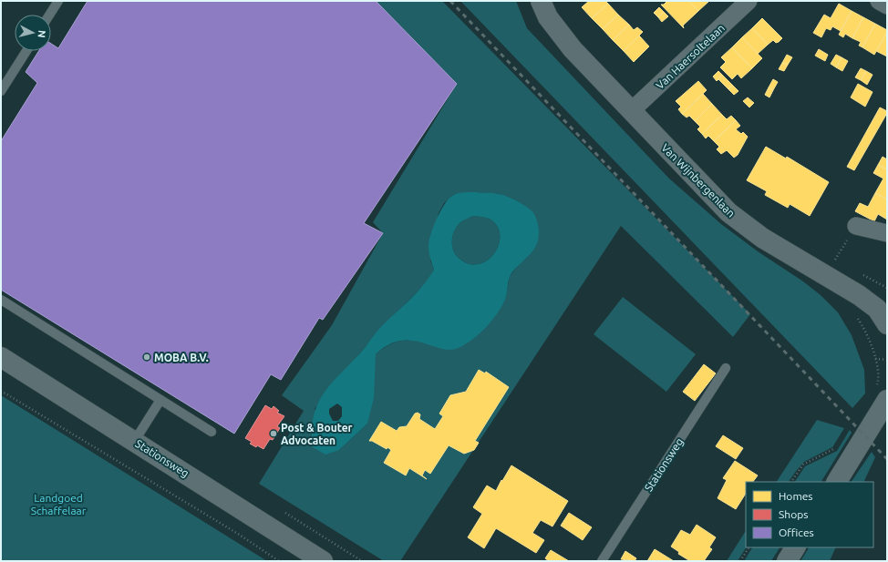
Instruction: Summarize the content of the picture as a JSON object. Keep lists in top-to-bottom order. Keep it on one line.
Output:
{"streets":{"street":["Van Haersoltelaan","Van Wijnbergenlaan","Stationsweg"]},"crossings":[["Van Haersoltelaan","Van Wijnbergenlaan"]],"parks":["Landgoed Schaffelaar"],"places":["MOBA B.V.","Post & Bouter Advocaten"],"legend":["Homes","Shops","Offices"],"north":"right"}
